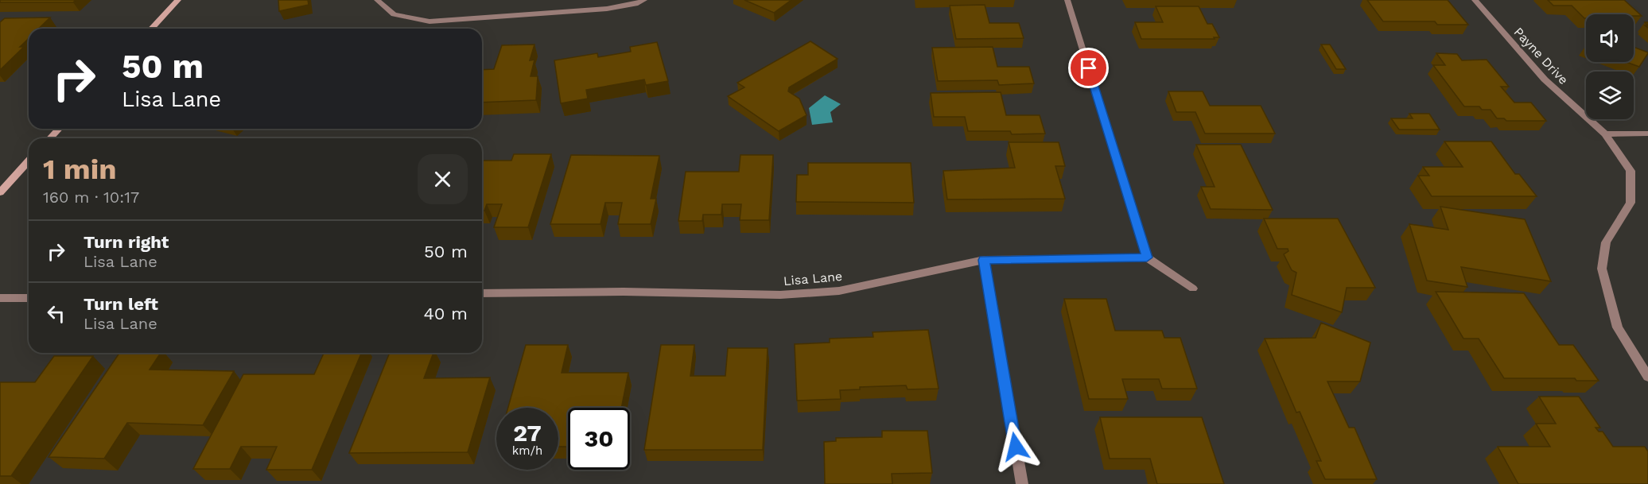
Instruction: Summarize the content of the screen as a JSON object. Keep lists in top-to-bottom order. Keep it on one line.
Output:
{"streets":{"street":["Payne Drive","Lisa Lane"]},"page":{"turn":["50 m","Lisa Lane"],"heading":["1 min","160 m · 10:17"],"list":[{"name":"Turn right","note":"Lisa Lane","value":"50 m"},{"name":"Turn left","note":"Lisa Lane","value":"40 m"}],"speed":"27 km/h","limit":"30"}}
